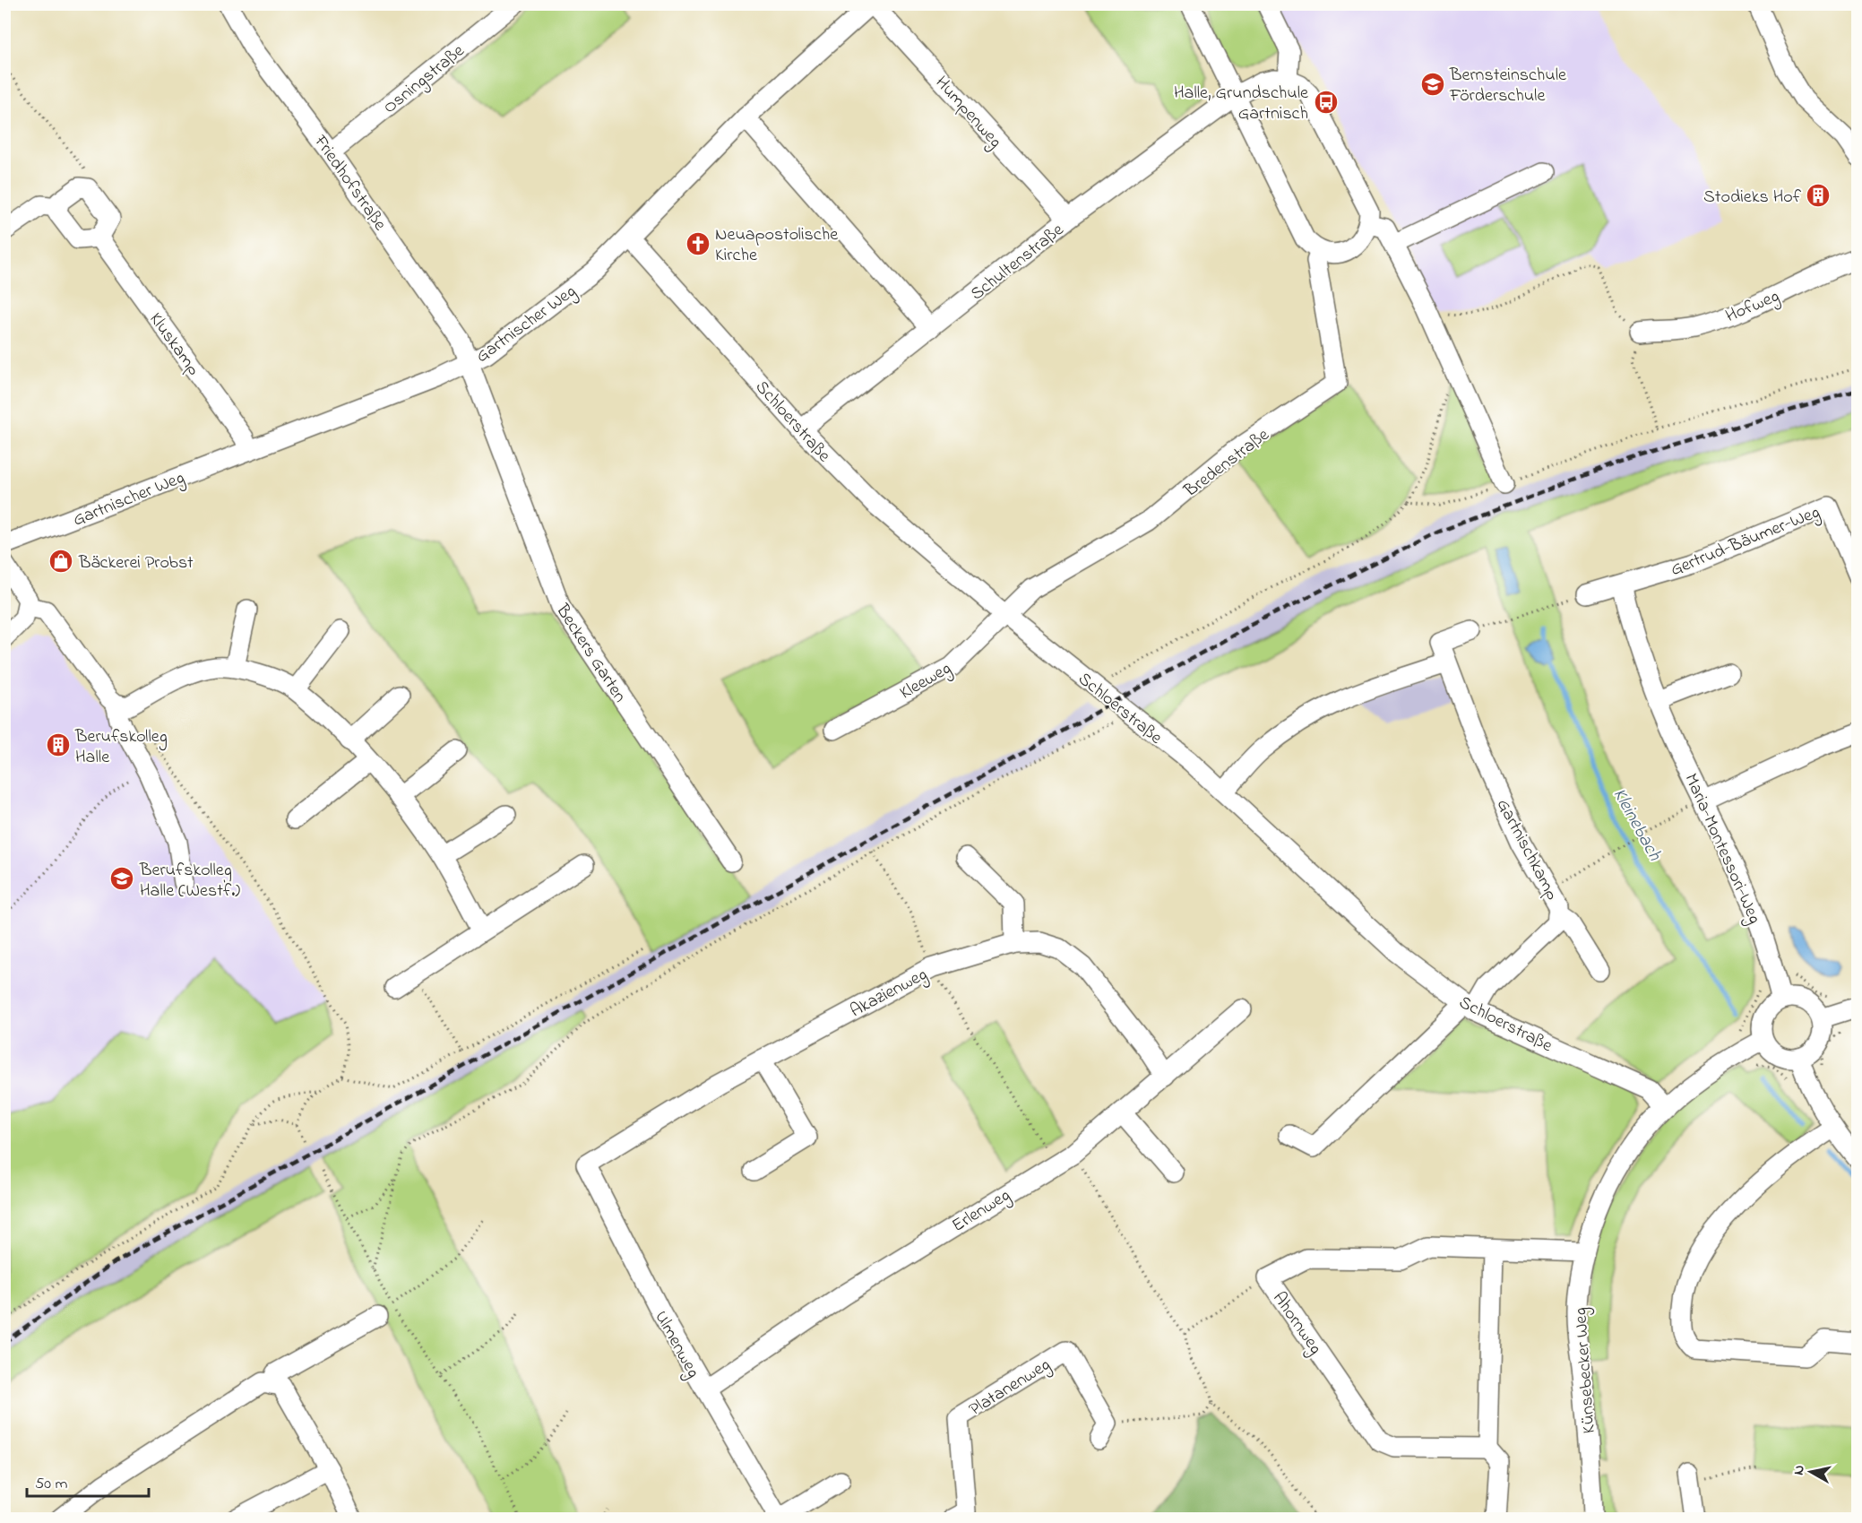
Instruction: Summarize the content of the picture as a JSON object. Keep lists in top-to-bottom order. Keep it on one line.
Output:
{"streets":{"street":["Osningstraße","Humpenweg","Friedhofstraße","Schultenstraße","Hofweg","Gartnischer Weg","Kluskamp","Schloerstraße","Bredenstraße","Gertrud-Bäumer-Weg","Beckers Garten","Kleeweg","Maria-Montessori-Weg","Gartnischkamp","Akazienweg","Erlenweg","Ahornweg","Ulmenweg","Künsebecker Weg","Platanenweg"]},"crossings":[["Osningstraße","Friedhofstraße"],["Humpenweg","Schultenstraße"],["Humpenweg","Gartnischer Weg"],["Friedhofstraße","Gartnischer Weg"],["Friedhofstraße","Beckers Garten"],["Schultenstraße","Schloerstraße"],["Gartnischer Weg","Kluskamp"],["Gartnischer Weg","Schloerstraße"],["Gartnischer Weg","Beckers Garten"],["Schloerstraße","Bredenstraße"],["Schloerstraße","Kleeweg"],["Schloerstraße","Gartnischkamp"],["Schloerstraße","Künsebecker Weg"],["Bredenstraße","Kleeweg"],["Gertrud-Bäumer-Weg","Maria-Montessori-Weg"],["Maria-Montessori-Weg","Künsebecker Weg"],["Akazienweg","Erlenweg"],["Akazienweg","Ulmenweg"],["Erlenweg","Ulmenweg"],["Ahornweg","Künsebecker Weg"]],"water":["Kleinebach"],"places":{"school or university":["Bernsteinschule Förderschule","Berufskolleg Halle (Westf.)"],"bus stop":["Halle, Grundschule Gartnisch"],"building":["Stodieks Hof","Berufskolleg Halle"],"church":["Neuapostolische Kirche"],"shop":["Bäckerei Probst"]},"scale_bar":"50 m","north":"left"}
